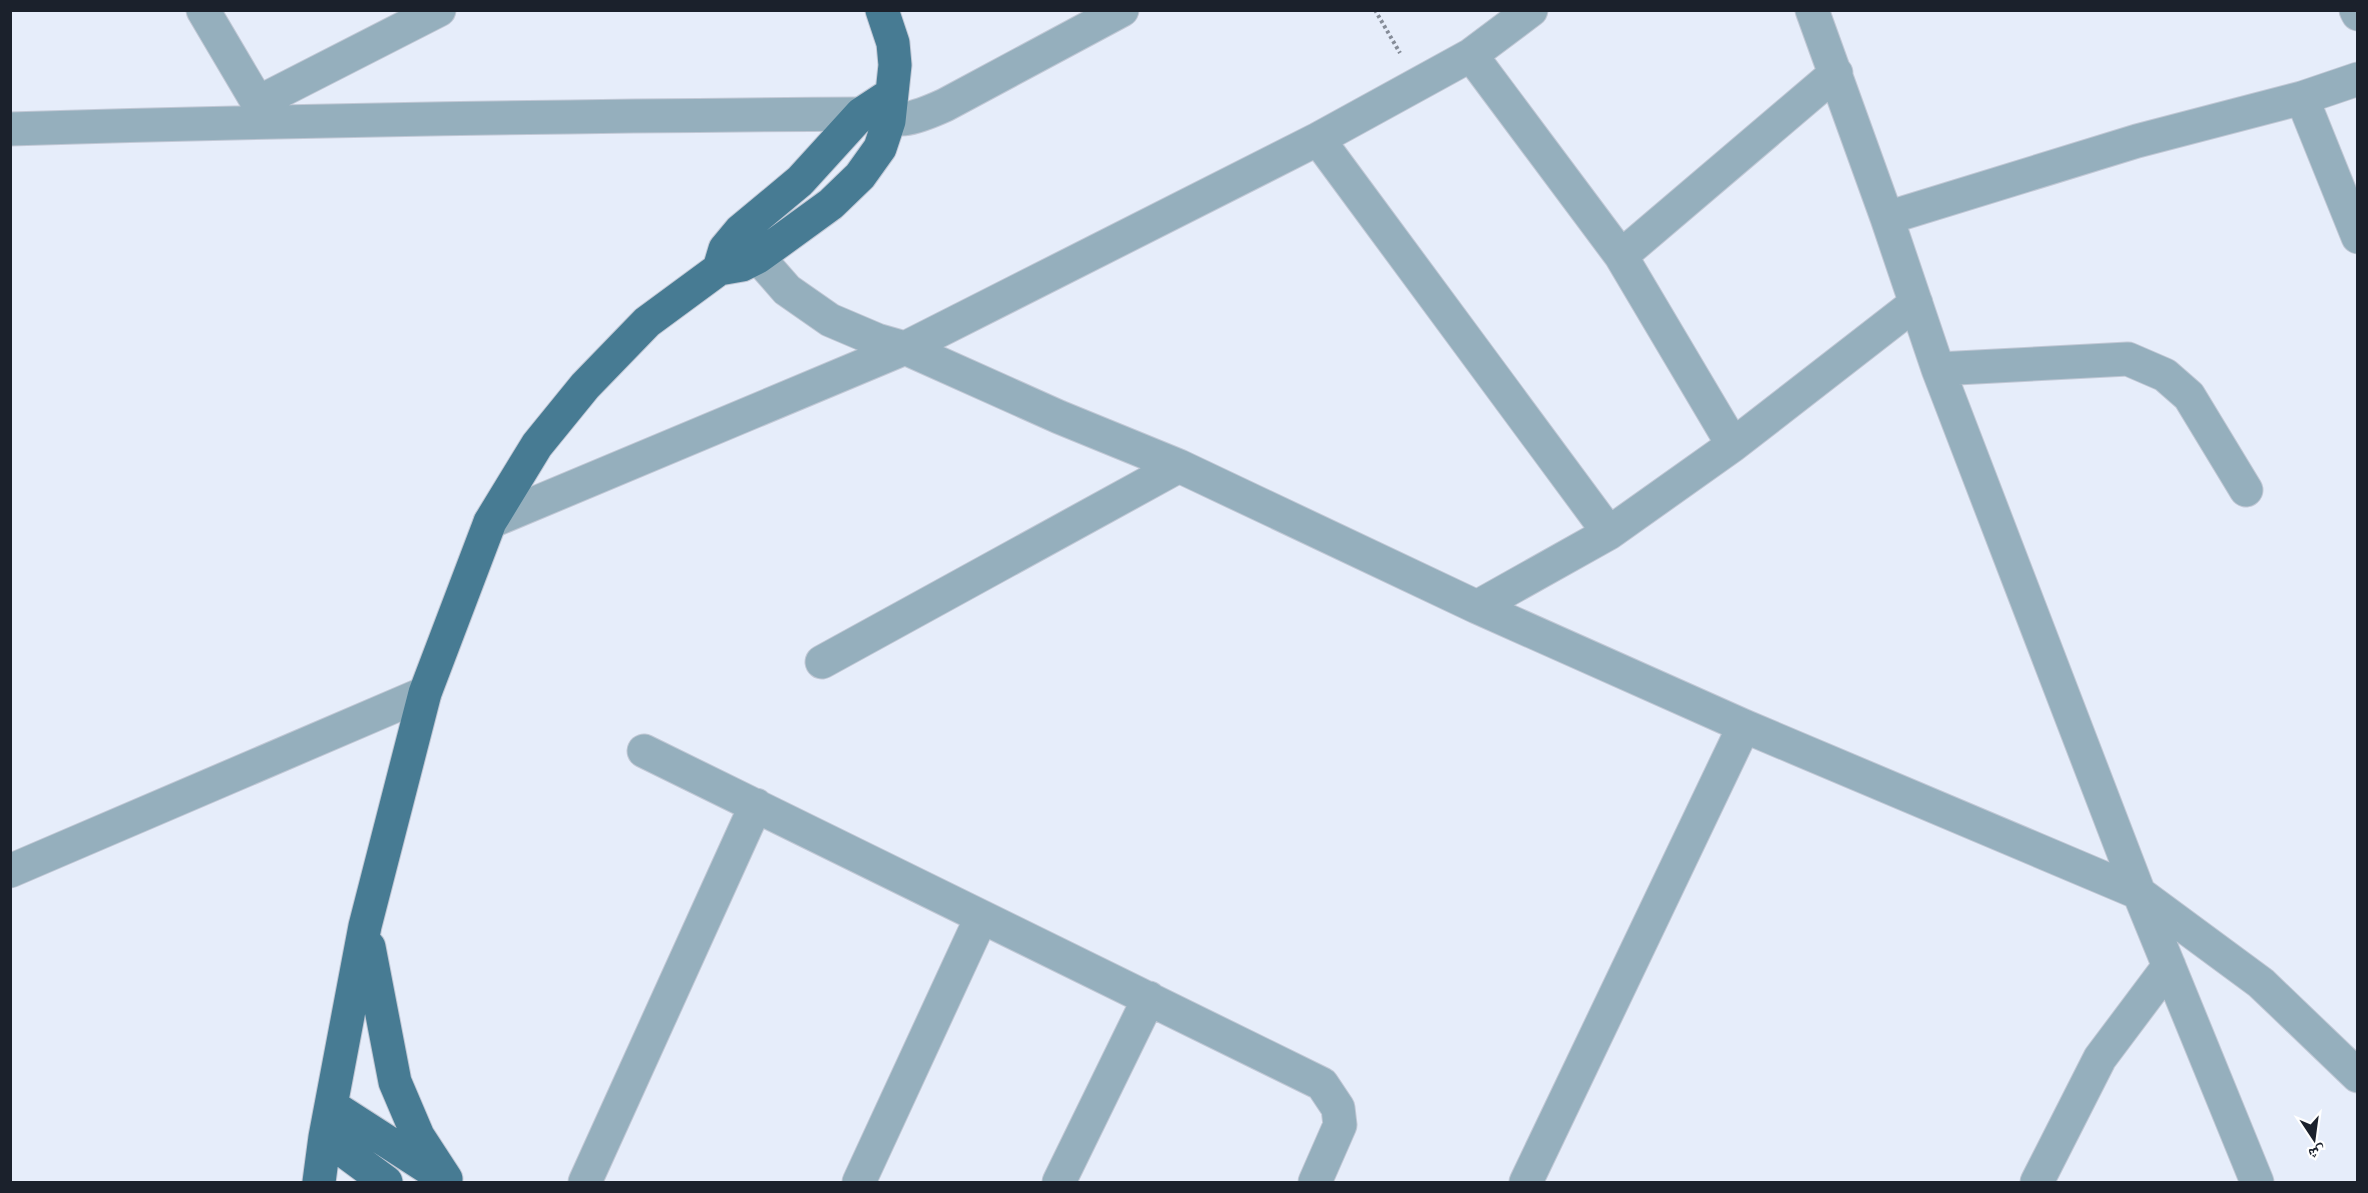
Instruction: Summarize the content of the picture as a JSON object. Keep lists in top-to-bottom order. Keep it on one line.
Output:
{"north":"bottom"}
